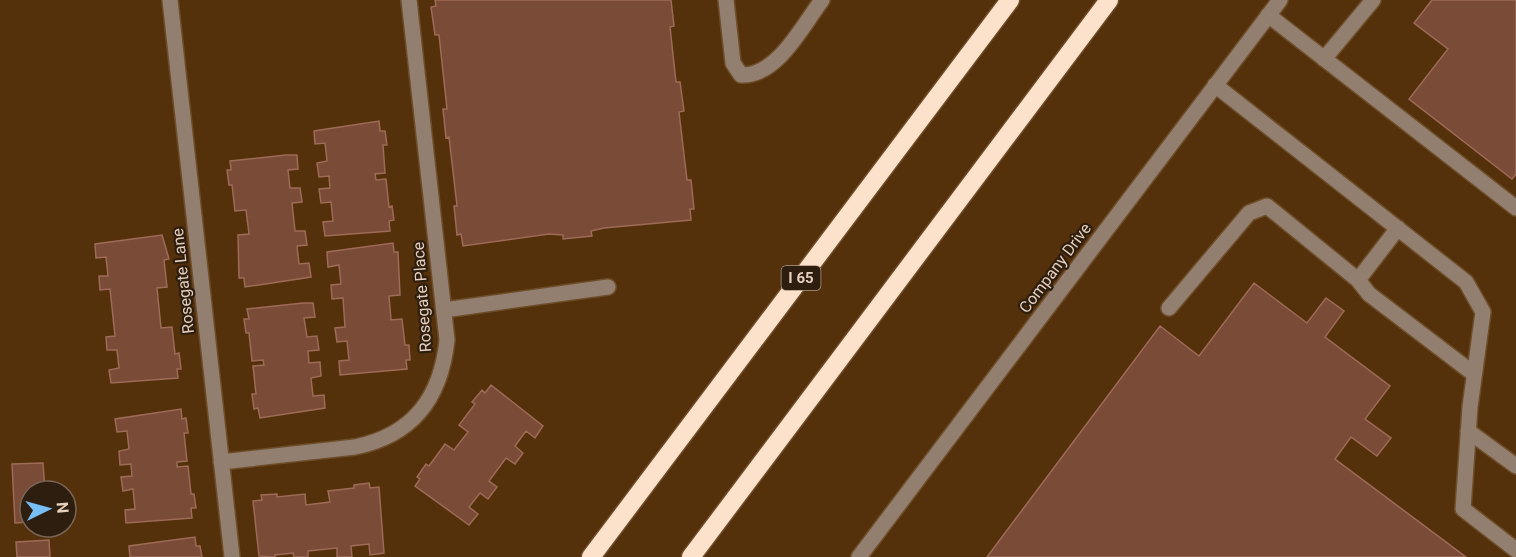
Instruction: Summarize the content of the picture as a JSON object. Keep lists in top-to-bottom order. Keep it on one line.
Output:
{"streets":{"highway":["I 65"],"street":["Company Drive","Rosegate Lane","Rosegate Place"]},"crossings":[["Rosegate Lane","Rosegate Place"]],"north":"right"}
